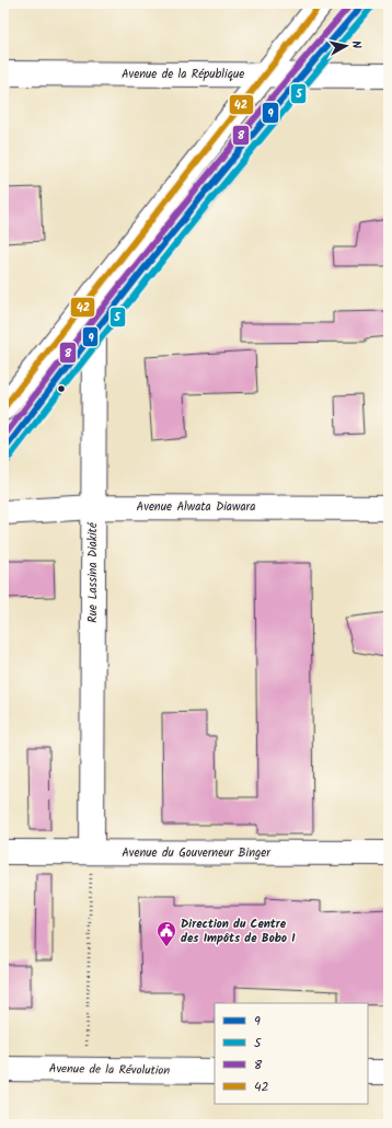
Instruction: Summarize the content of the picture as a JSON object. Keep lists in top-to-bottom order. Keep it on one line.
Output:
{"streets":{"street":["Avenue de la République","Avenue Alwata Diawara","Rue Lassina Diakité","Avenue du Gouverneur Binger","Avenue de la Révolution"]},"crossings":[["Avenue Alwata Diawara","Rue Lassina Diakité"],["Rue Lassina Diakité","Avenue du Gouverneur Binger"]],"places":{"public building":["Direction du Centre des Impôts de Bobo I"]},"lines":["transit line 9","transit line 8","transit line 42","transit line 5"],"legend":["9","5","8","42"],"north":"right"}
